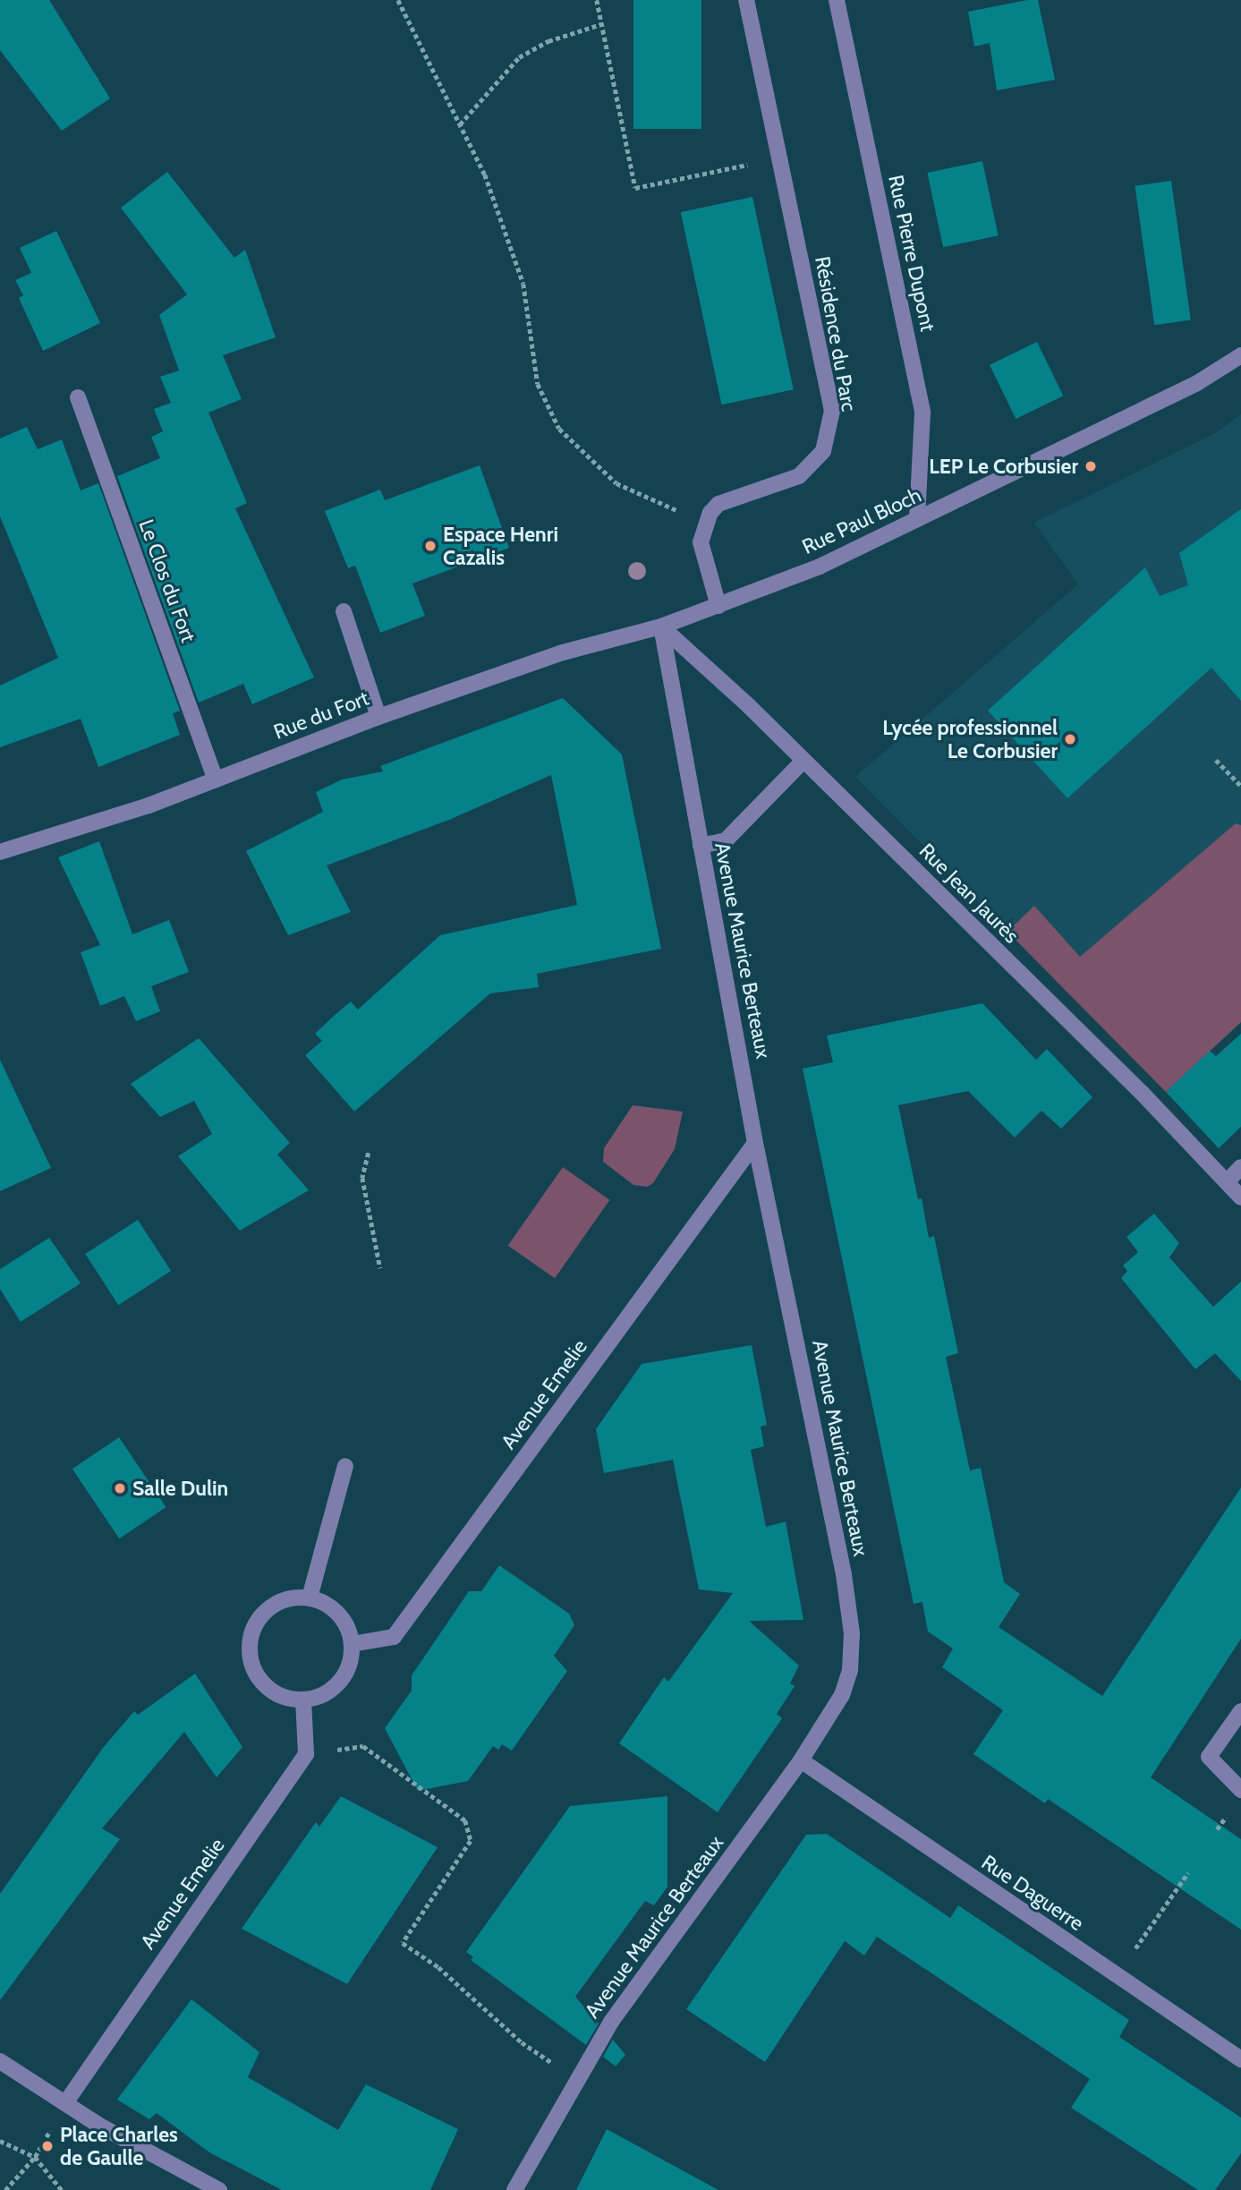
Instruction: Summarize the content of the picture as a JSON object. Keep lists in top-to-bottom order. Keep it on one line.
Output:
{"streets":{"street":["Rue Pierre Dupont","Résidence du Parc","Rue Paul Bloch","Le Clos du Fort","Rue du Fort","Rue Jean Jaurès","Avenue Maurice Berteaux","Avenue Emelie","Rue Daguerre"]},"crossings":[["Rue Pierre Dupont","Rue Paul Bloch"],["Rue Paul Bloch","Rue du Fort"],["Rue Paul Bloch","Rue Jean Jaurès"],["Rue Paul Bloch","Avenue Maurice Berteaux"],["Le Clos du Fort","Rue du Fort"],["Rue du Fort","Rue Jean Jaurès"],["Rue du Fort","Avenue Maurice Berteaux"],["Rue Jean Jaurès","Avenue Maurice Berteaux"],["Avenue Maurice Berteaux","Avenue Emelie"],["Avenue Maurice Berteaux","Rue Daguerre"]],"places":["LEP Le Corbusier","Espace Henri Cazalis","Lycée professionnel Le Corbusier","Salle Dulin","Place Charles de Gaulle"]}
